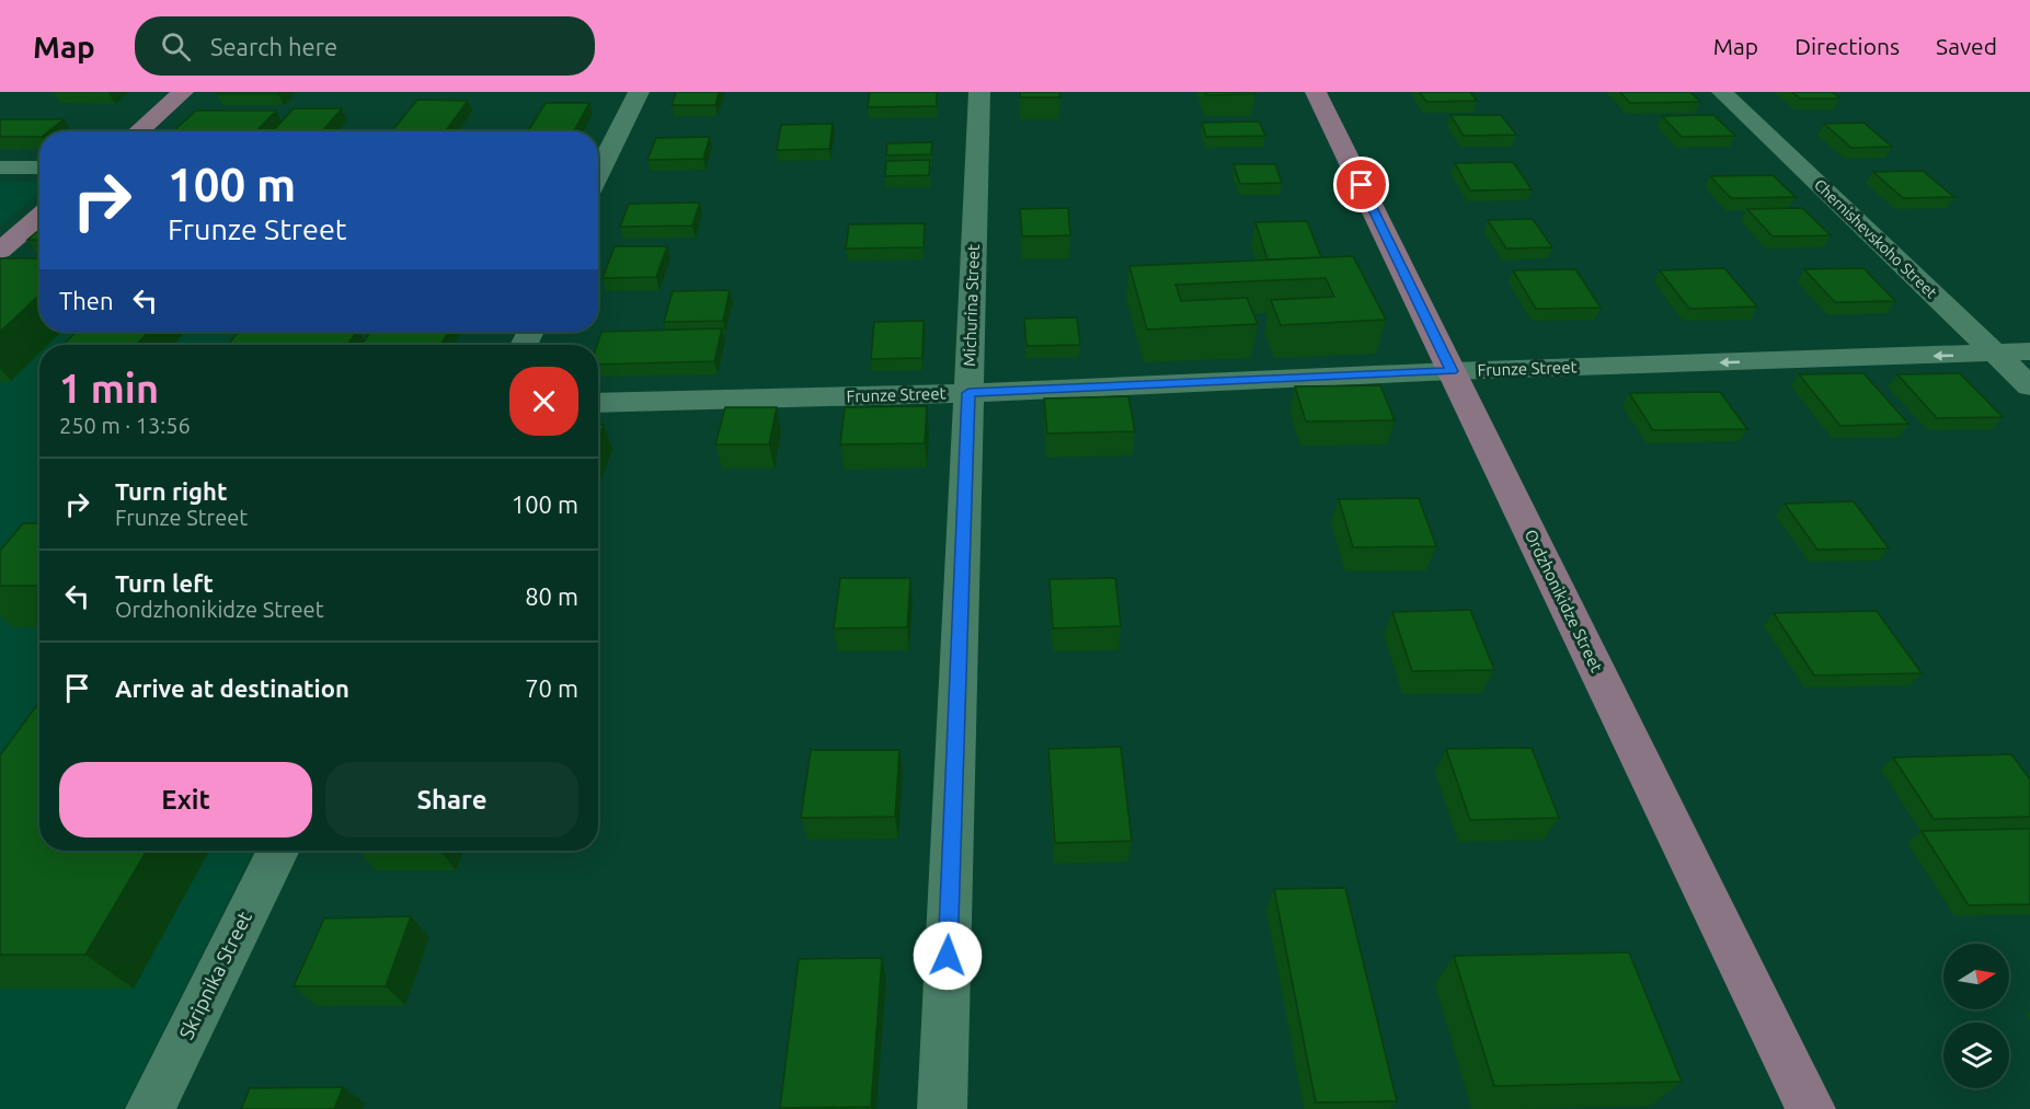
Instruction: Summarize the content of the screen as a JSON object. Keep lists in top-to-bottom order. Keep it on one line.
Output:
{"streets":{"main road":["Ordzhonikidze Street"],"street":["Chernishevskoho Street","Michurina Street","Frunze Street","Skripnika Street"]},"crossings":[["Chernishevskoho Street","Frunze Street"],["Michurina Street","Frunze Street"],["Frunze Street","Ordzhonikidze Street"]],"one_way":["Frunze Street"],"north":"right","page":{"header":"Map","search":"Search here","nav":["Map","Directions","Saved"],"turn":["100 m","Frunze Street"],"then":"Then","heading":["1 min","250 m · 13:56"],"list":[{"name":"Turn right","note":"Frunze Street","value":"100 m"},{"name":"Turn left","note":"Ordzhonikidze Street","value":"80 m"},{"name":"Arrive at destination","value":"70 m"}],"buttons":["Exit","Share"]}}
